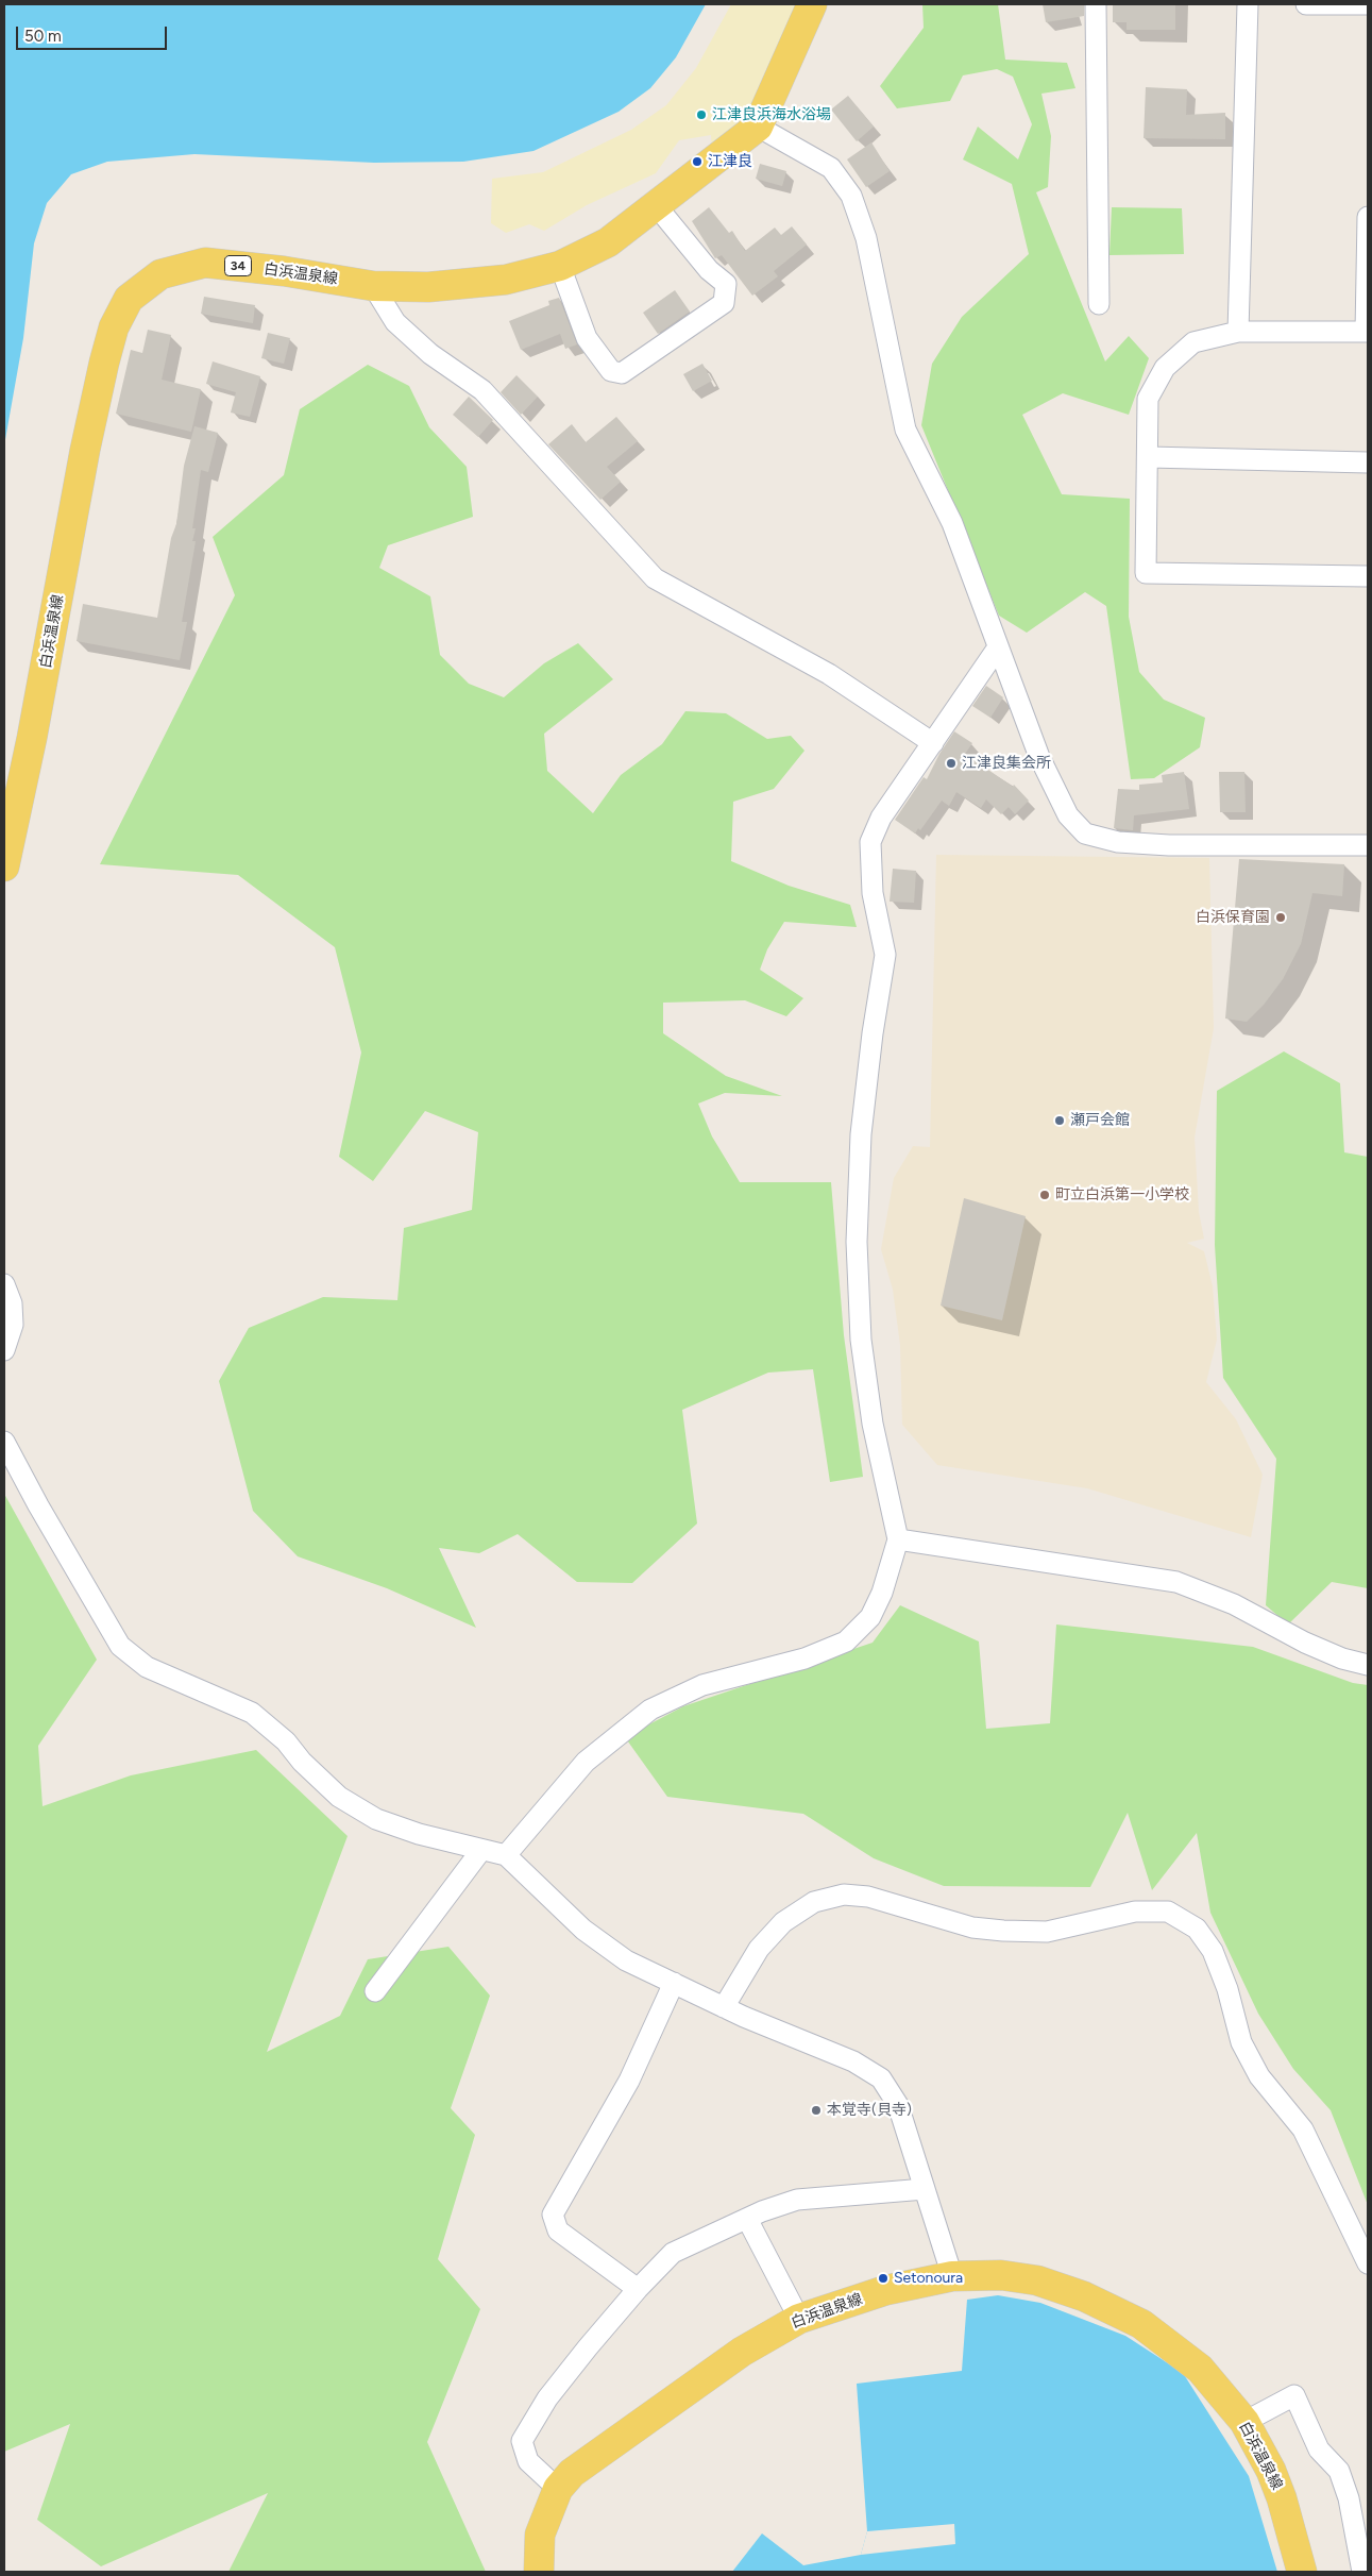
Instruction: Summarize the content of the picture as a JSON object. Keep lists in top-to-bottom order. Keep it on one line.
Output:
{"streets":{"main road":["34","白浜温泉線"]},"places":["江津良浜海水浴場","江津良","江津良集会所","白浜保育園","瀬戸会館","町立白浜第一小学校","本覚寺(貝寺)","Setonoura"],"scale_bar":"50 m"}
